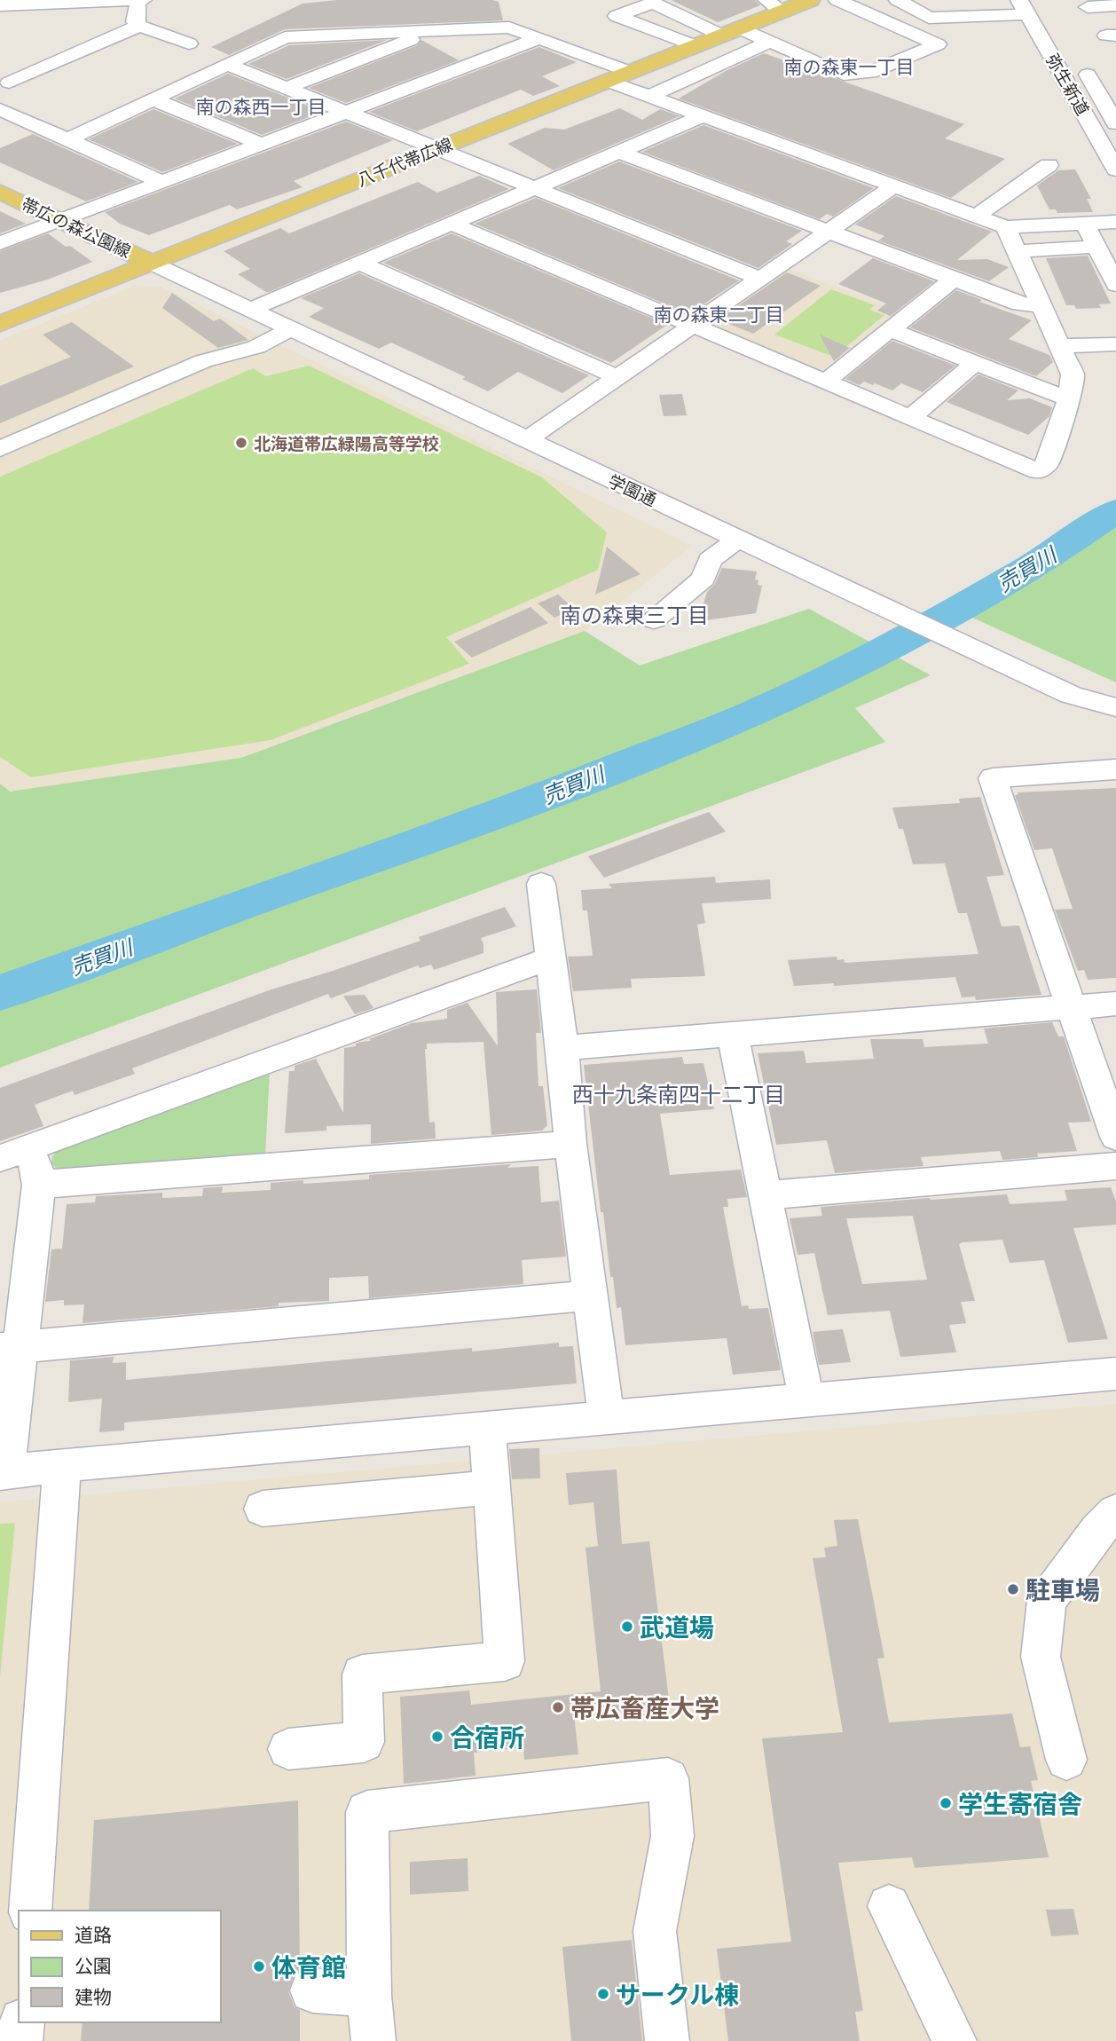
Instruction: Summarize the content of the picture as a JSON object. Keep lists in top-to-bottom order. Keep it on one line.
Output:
{"streets":{"main road":["八千代帯広線","帯広の森公園線"],"street":["弥生新道","学園通"]},"crossings":[["八千代帯広線","帯広の森公園線"],["八千代帯広線","学園通"],["帯広の森公園線","学園通"]],"districts":["南の森東一丁目","南の森西一丁目","南の森東二丁目","南の森東三丁目","西十九条南四十二丁目"],"water":["売買川"],"places":["北海道帯広緑陽高等学校","駐車場","武道場","帯広畜産大学","合宿所","学生寄宿舎","体育館","サークル棟"],"legend":["道路","公園","建物"]}
